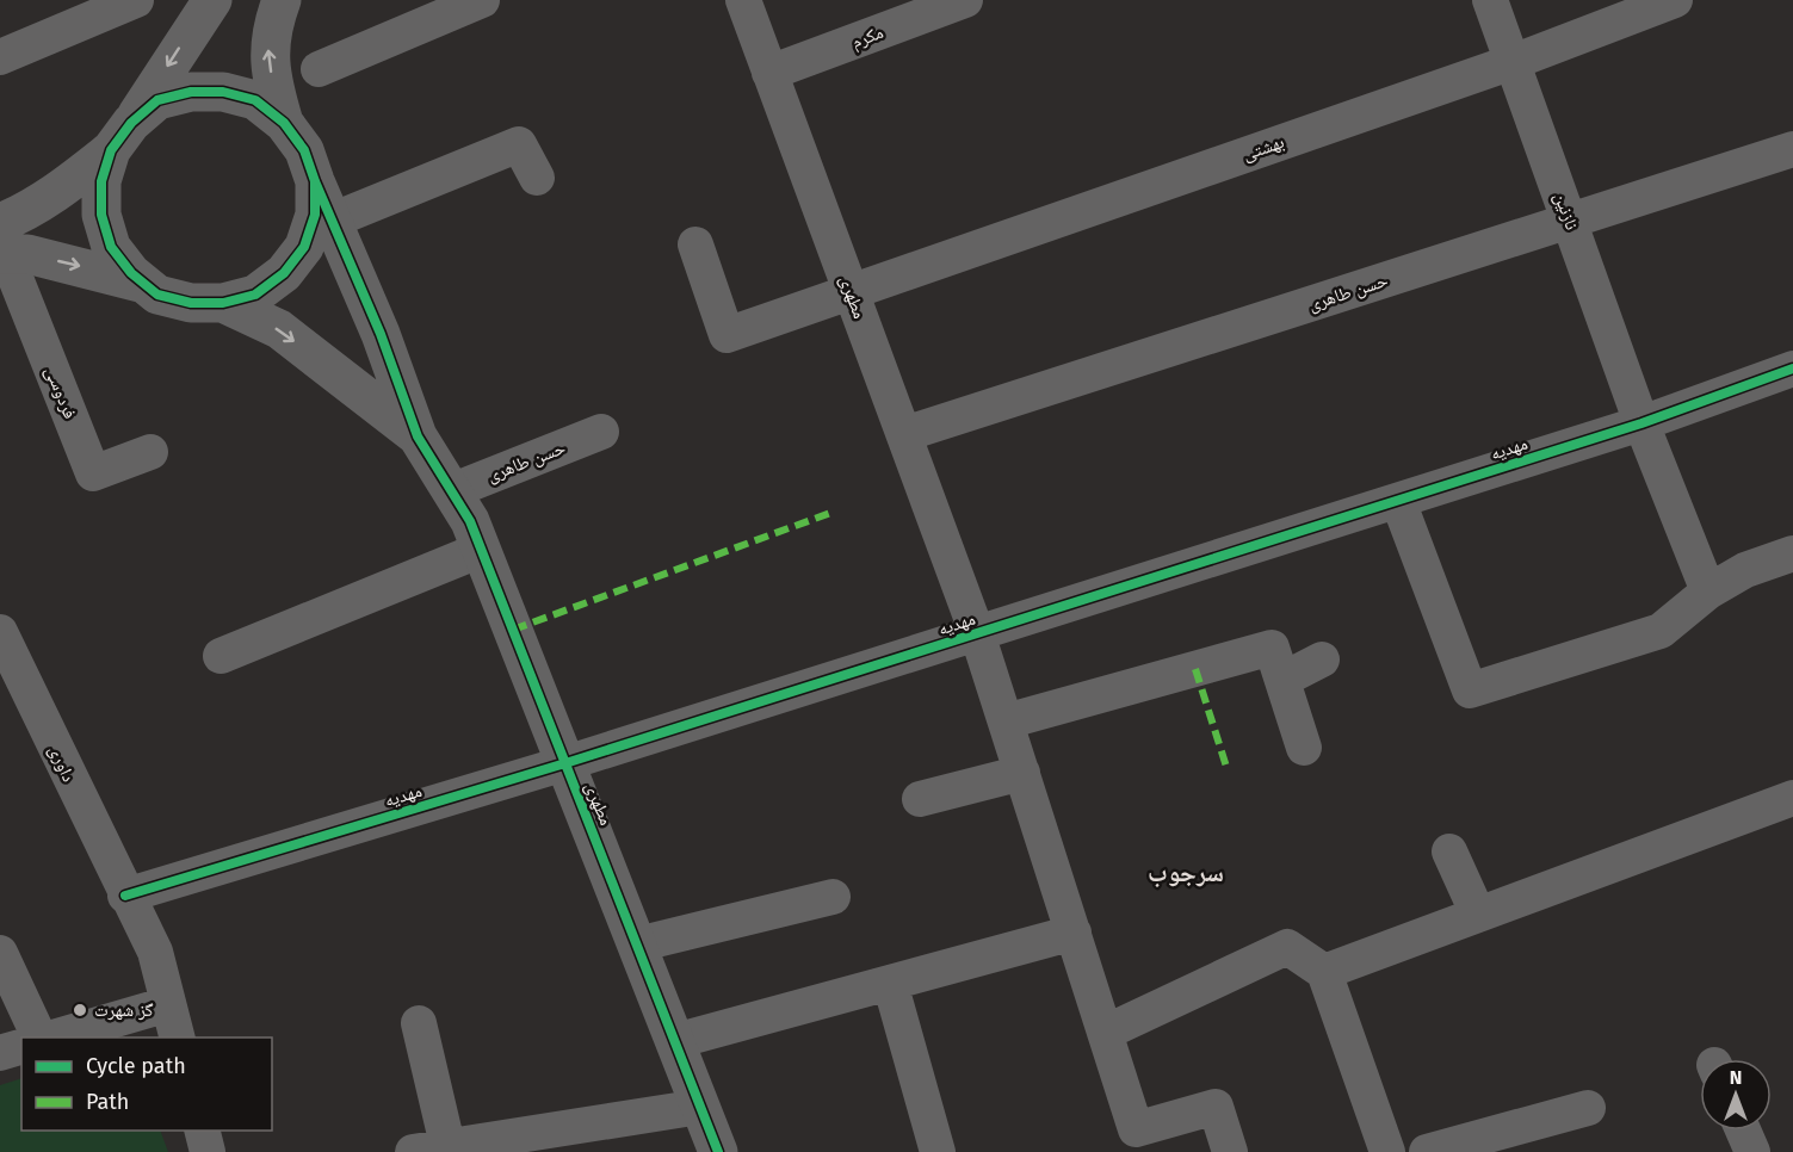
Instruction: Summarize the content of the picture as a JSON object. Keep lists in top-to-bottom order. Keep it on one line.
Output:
{"streets":{"street":["مکرم","بهشتی","نازنین","حسن طاهری","مطهری","فردوسی","مهدیه","داوری"]},"crossings":[["مکرم","مطهری"],["بهشتی","نازنین"],["بهشتی","مطهری"],["نازنین","حسن طاهری"],["نازنین","مهدیه"],["حسن طاهری","مطهری"],["مطهری","مهدیه"],["مهدیه","داوری"]],"districts":["سرجوب"],"places":["گز شهرت"],"legend":["Cycle path","Path"],"north":"top"}
